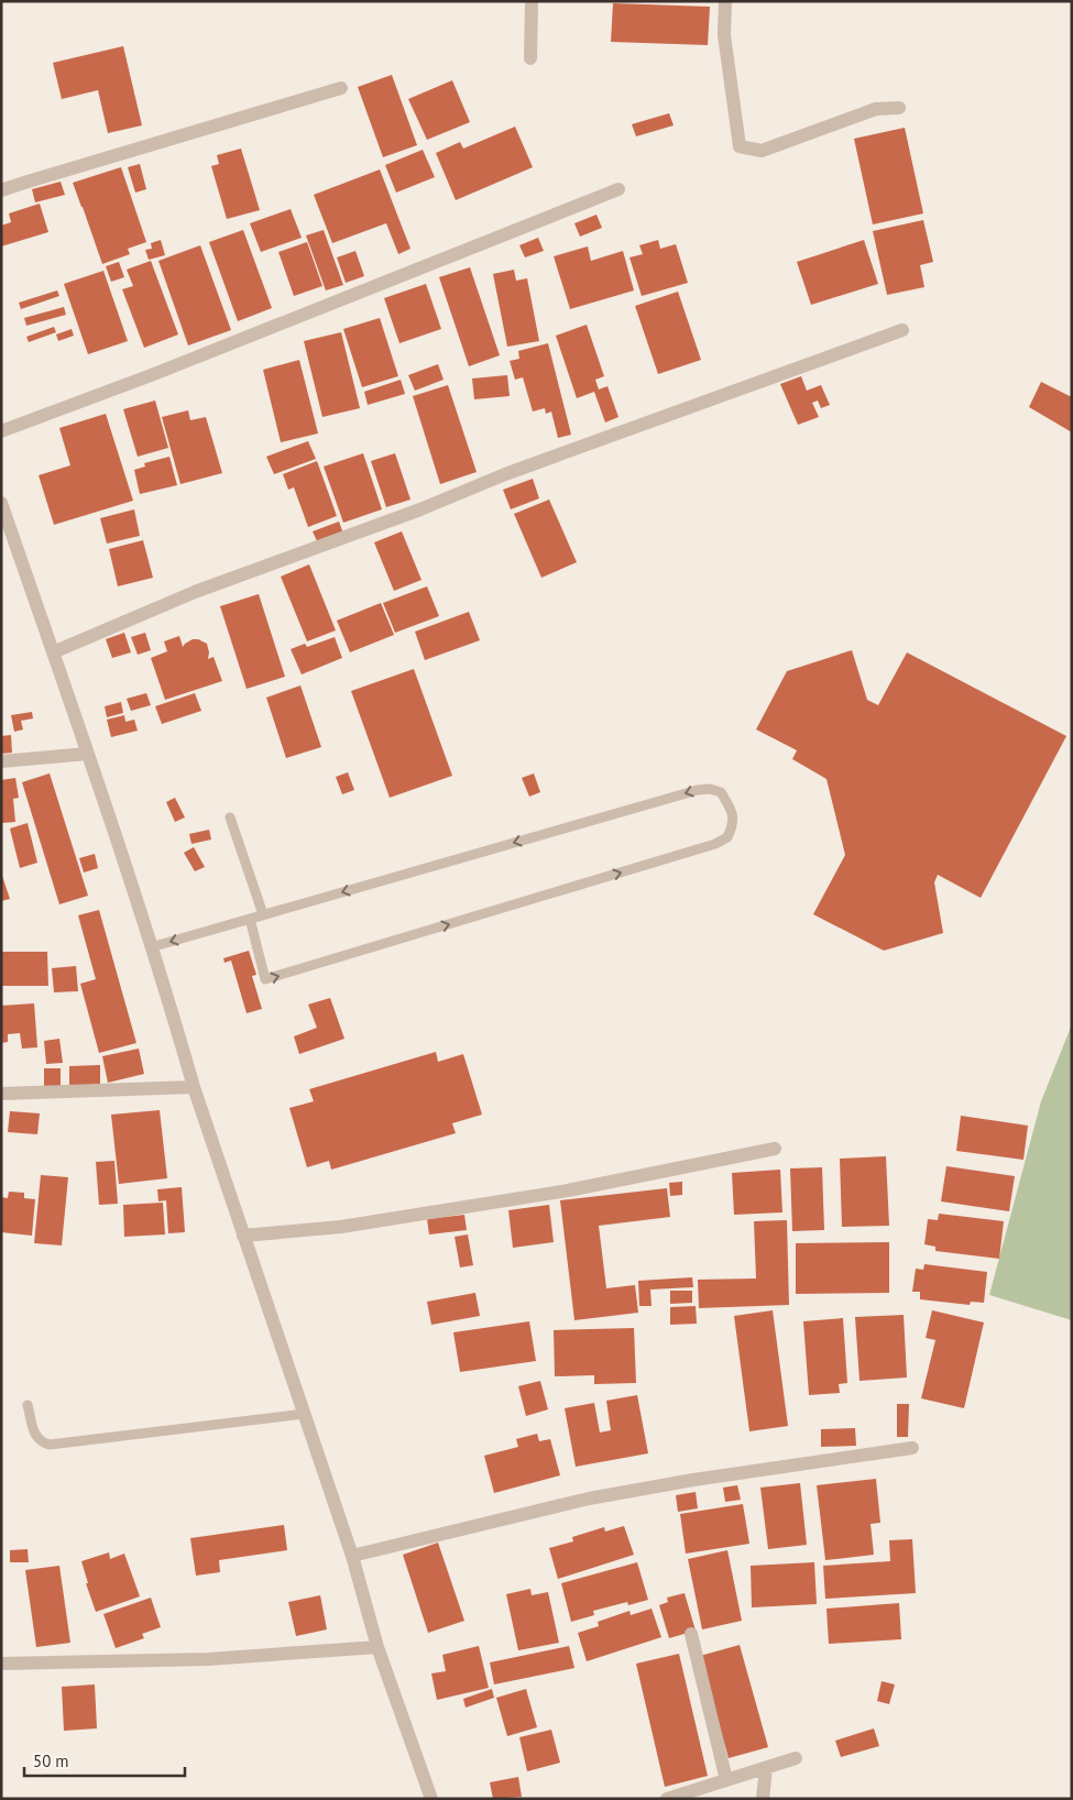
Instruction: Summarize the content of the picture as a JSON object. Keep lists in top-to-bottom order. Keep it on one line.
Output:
{"scale_bar":"50 m"}
